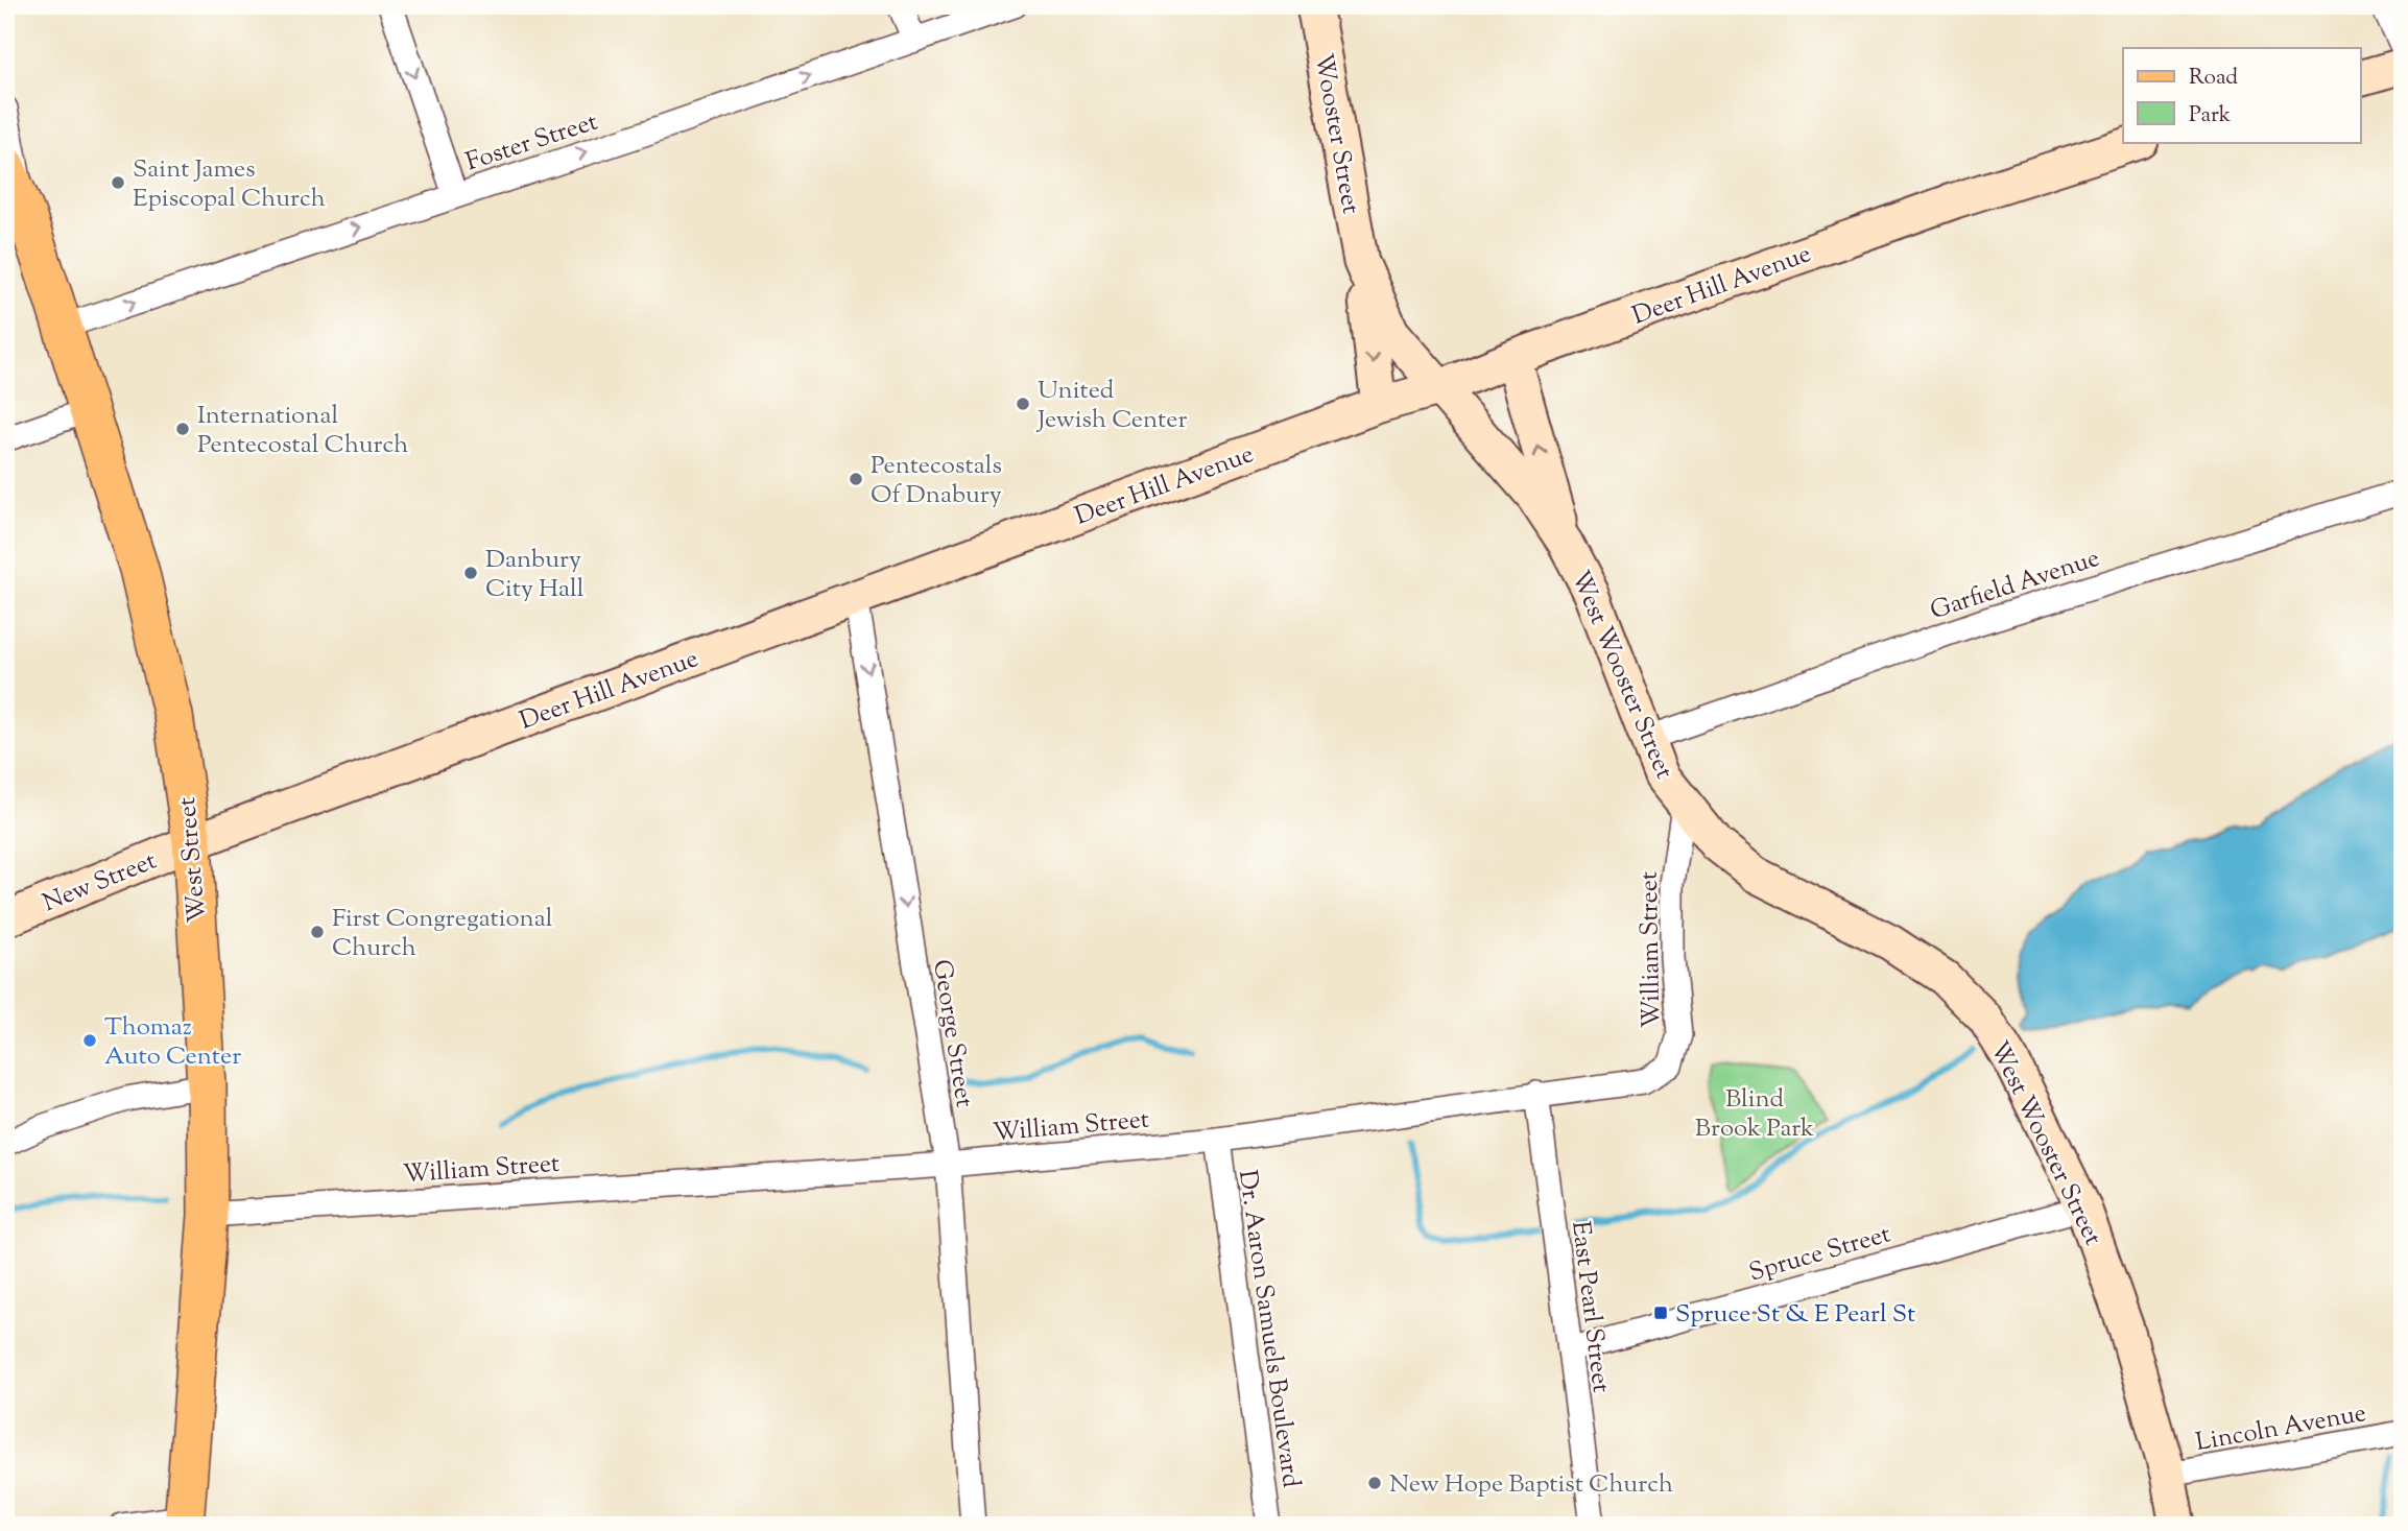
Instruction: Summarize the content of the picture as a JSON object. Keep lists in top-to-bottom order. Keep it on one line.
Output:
{"streets":{"main road":["West Street"],"street":["Wooster Street","Foster Street","Deer Hill Avenue","Garfield Avenue","West Wooster Street","New Street","William Street","George Street","Spruce Street","East Pearl Street","Dr. Aaron Samuels Boulevard","Lincoln Avenue"]},"crossings":[["Wooster Street","Deer Hill Avenue"],["Wooster Street","West Wooster Street"],["Foster Street","West Street"],["Deer Hill Avenue","West Wooster Street"],["Deer Hill Avenue","West Street"],["Deer Hill Avenue","New Street"],["Deer Hill Avenue","George Street"],["Garfield Avenue","West Wooster Street"],["West Wooster Street","William Street"],["West Wooster Street","Spruce Street"],["West Wooster Street","Lincoln Avenue"],["West Street","New Street"],["West Street","William Street"],["William Street","George Street"],["William Street","East Pearl Street"],["William Street","Dr. Aaron Samuels Boulevard"],["Spruce Street","East Pearl Street"]],"one_way":["Foster Street","George Street"],"parks":["Blind Brook Park"],"places":{"other":["Saint James Episcopal Church","United Jewish Center","International Pentecostal Church","Pentecostals Of Dnabury","Danbury City Hall","First Congregational Church","Thomaz Auto Center","New Hope Baptist Church"],"transit":["Spruce St & E Pearl St"]},"legend":["Road","Park"]}
